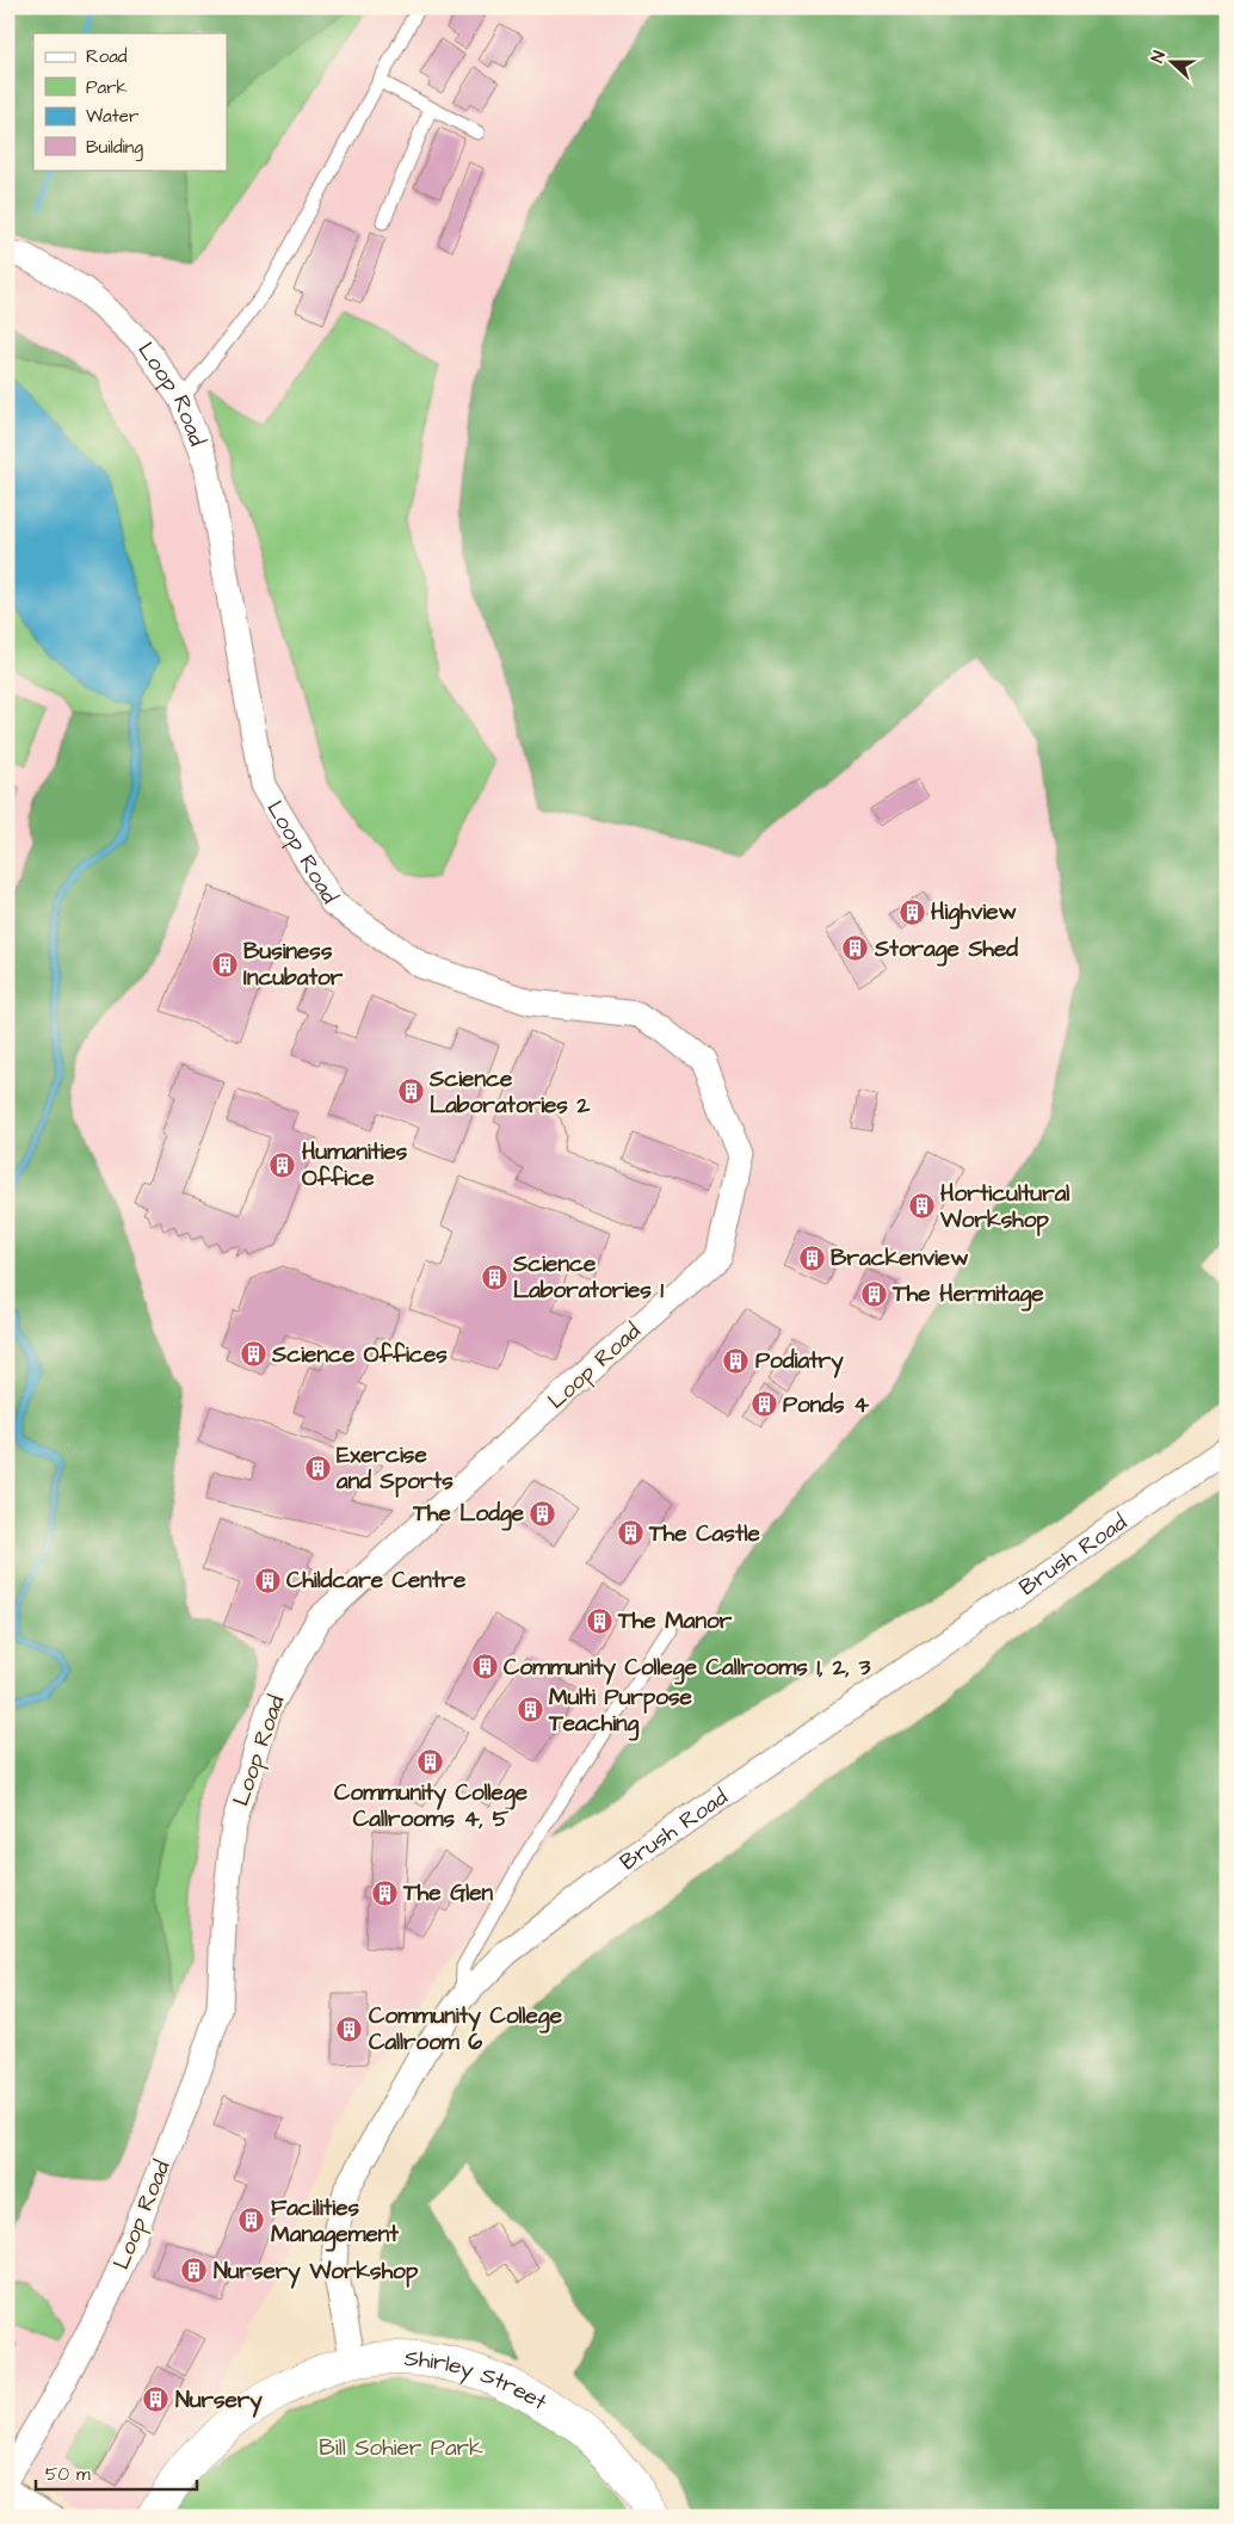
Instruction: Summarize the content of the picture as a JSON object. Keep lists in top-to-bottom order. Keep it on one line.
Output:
{"streets":{"street":["Loop Road","Brush Road","Shirley Street"]},"crossings":[["Brush Road","Shirley Street"]],"parks":["Bill Sohier Park"],"places":{"building":["Highview","Storage Shed","Business Incubator","Science Laboratories 2","Humanities Office","Horticultural Workshop","Brackenview","Science Laboratories 1","The Hermitage","Science Offices","Podiatry","Ponds 4","Exercise and Sports","The Lodge","The Castle","Childcare Centre","The Manor","Community College Callrooms 1, 2, 3","Multi Purpose Teaching","Community College Callrooms 4, 5","The Glen","Community College Callroom 6","Facilities Management","Nursery Workshop","Nursery"]},"legend":["Road","Park","Water","Building"],"scale_bar":"50 m","north":"left"}
